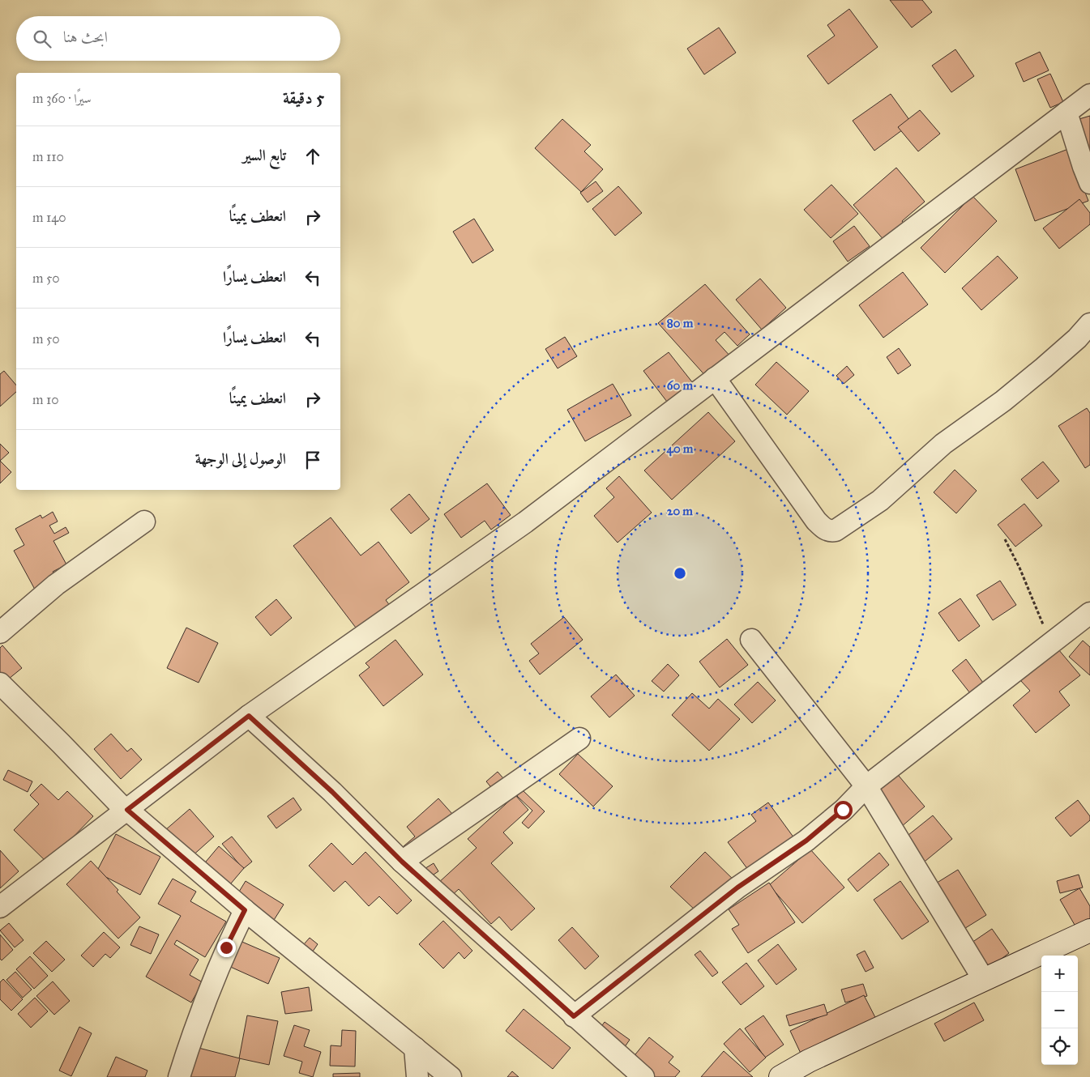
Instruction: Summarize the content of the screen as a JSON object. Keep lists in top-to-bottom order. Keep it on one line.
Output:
{"page":{"search":"ابحث هنا","heading":["5 دقيقة","سيرًا · 360 m"],"list":[["تابع السير","110 m"],["انعطف يمينًا","140 m"],["انعطف يسارًا","50 m"],["انعطف يسارًا","50 m"],["انعطف يمينًا","10 m"],"الوصول إلى الوجهة"],"map_buttons":["+","−"]},"rings":["80 m","60 m","40 m","20 m"]}
